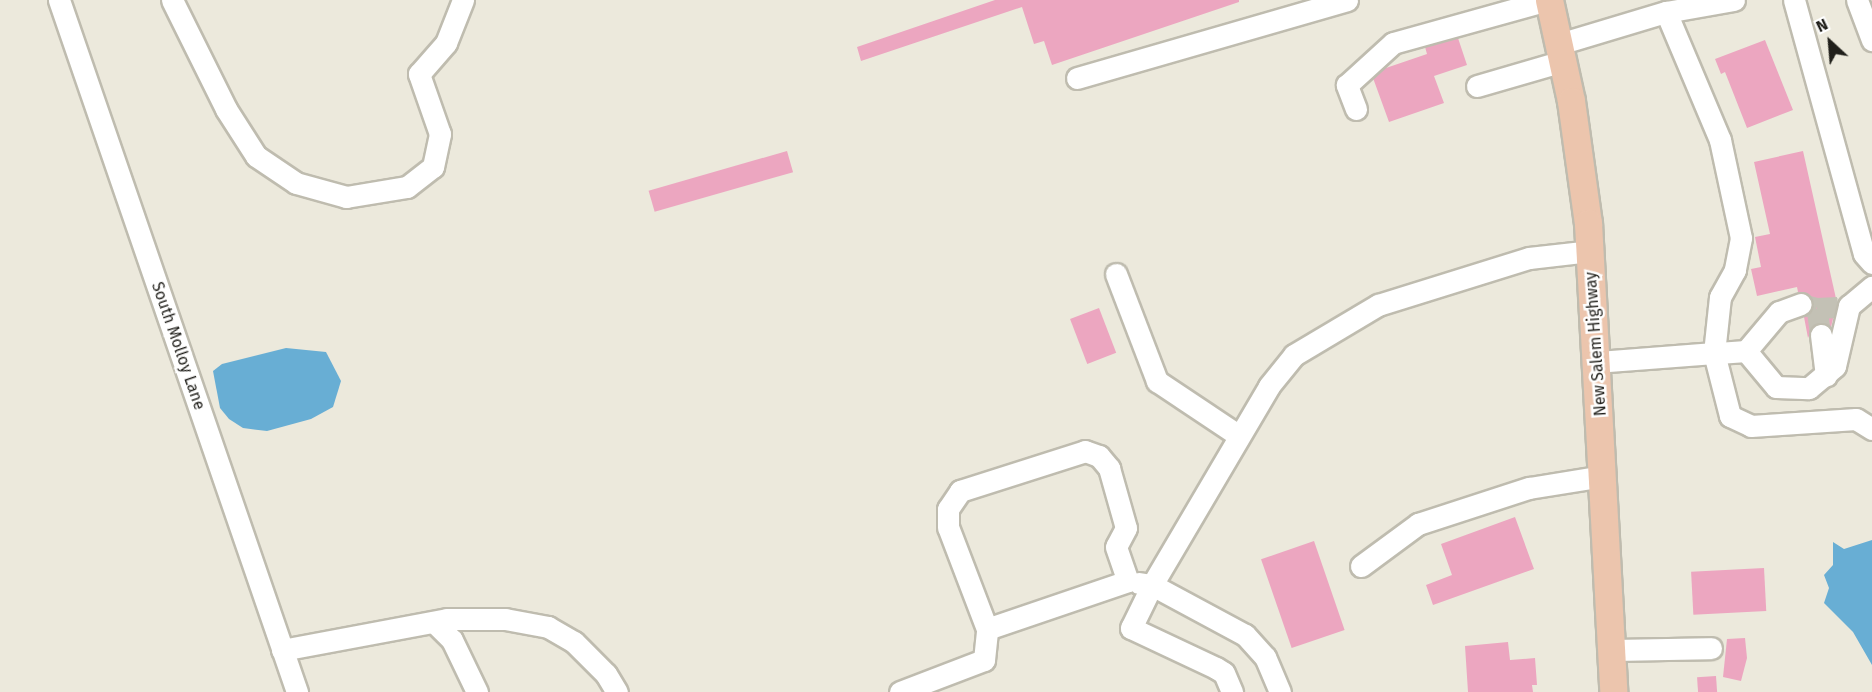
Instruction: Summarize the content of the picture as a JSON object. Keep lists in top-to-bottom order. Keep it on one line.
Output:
{"streets":{"main road":["New Salem Highway"],"street":["South Molloy Lane"]},"north":"top left"}
